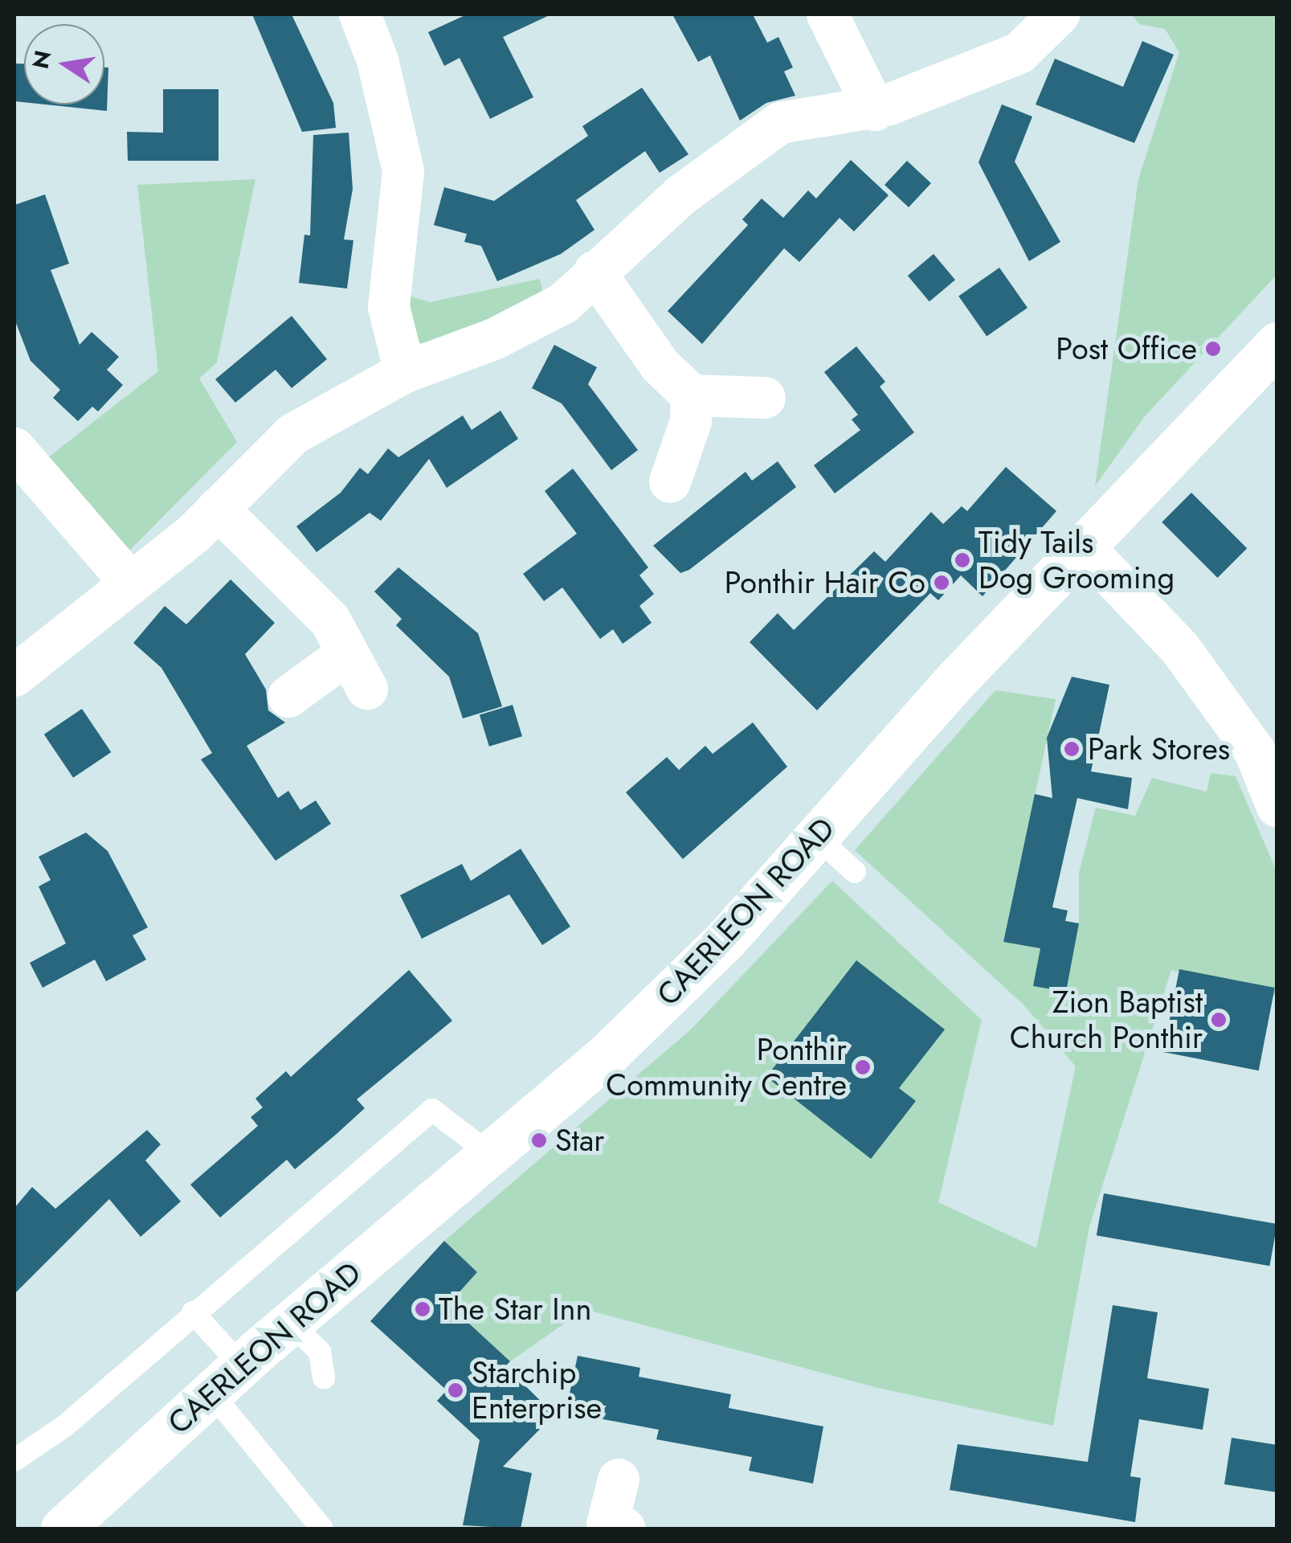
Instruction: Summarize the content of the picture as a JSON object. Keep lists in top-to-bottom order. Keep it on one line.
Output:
{"streets":{"main road":["CAERLEON ROAD"]},"places":["Post Office","Tidy Tails Dog Grooming","Ponthir Hair Co","Park Stores","Zion Baptist Church Ponthir","Ponthir Community Centre","Star","The Star Inn","Starchip Enterprise"],"north":"left"}
